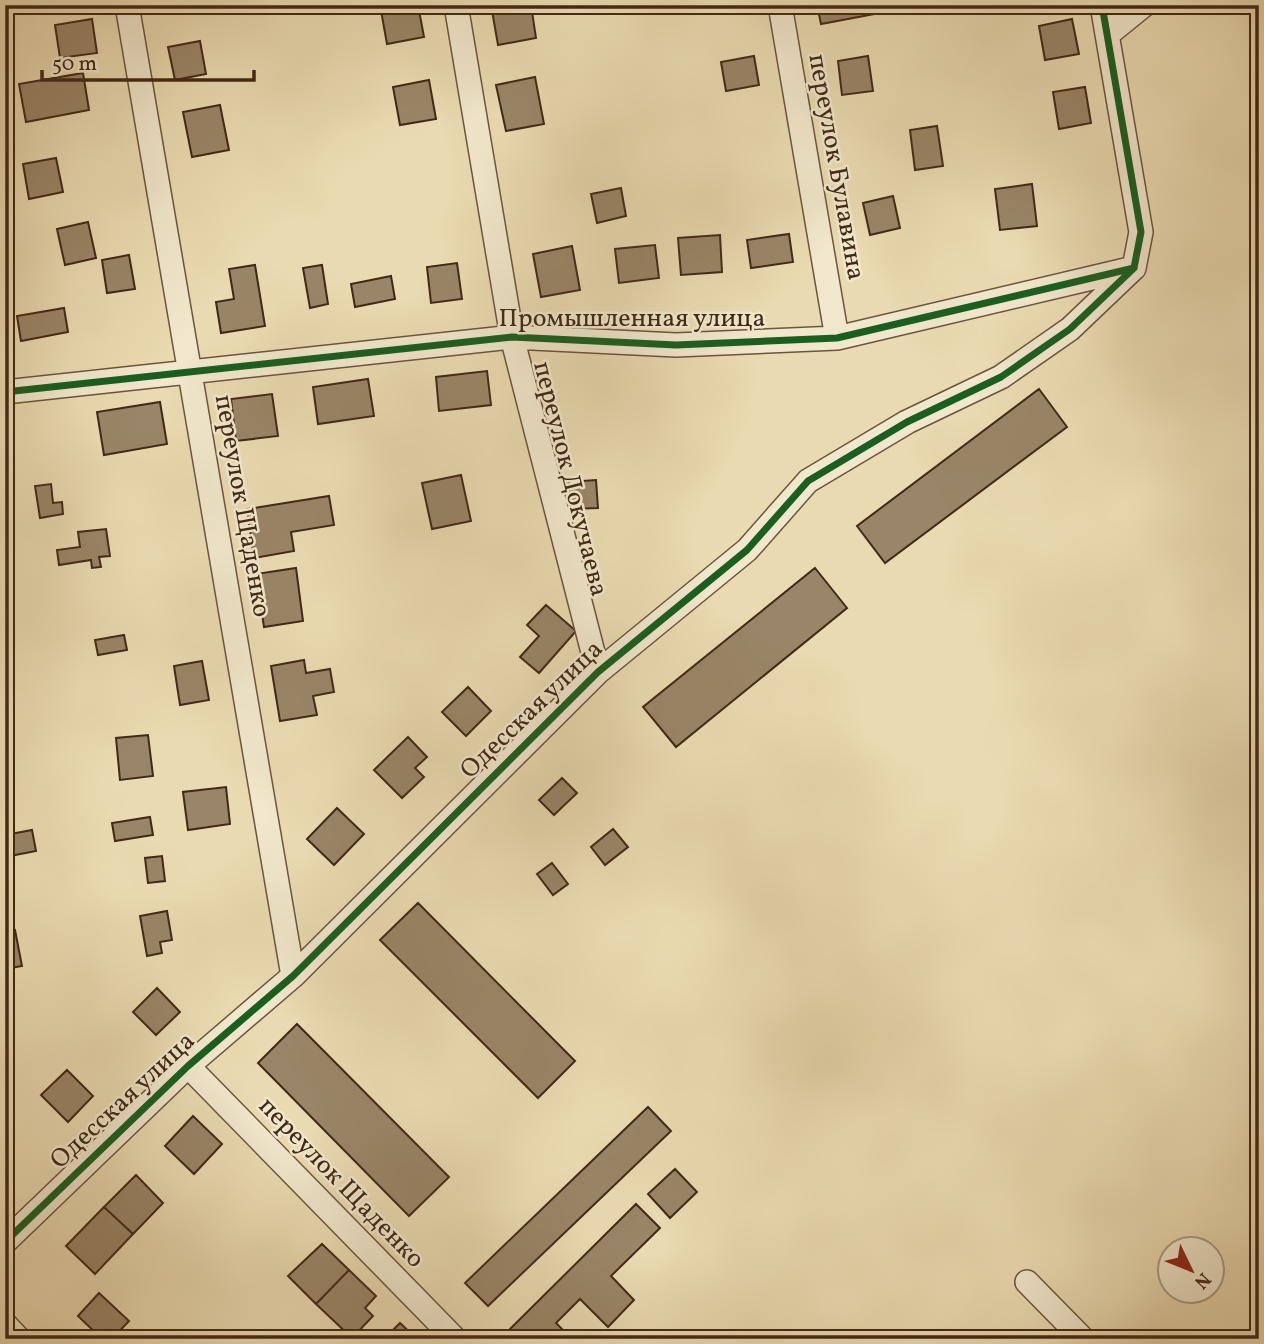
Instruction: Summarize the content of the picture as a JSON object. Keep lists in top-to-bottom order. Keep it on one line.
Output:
{"streets":{"street":["переулок Булавина","Промышленная улица","переулок Докучаева","переулок Щаденко","Одесская улица"]},"crossings":[["переулок Булавина","Промышленная улица"],["Промышленная улица","переулок Докучаева"],["Промышленная улица","переулок Щаденко"],["Промышленная улица","Одесская улица"],["переулок Докучаева","Одесская улица"],["переулок Щаденко","Одесская улица"]],"scale_bar":"50 m","north":"bottom right"}
